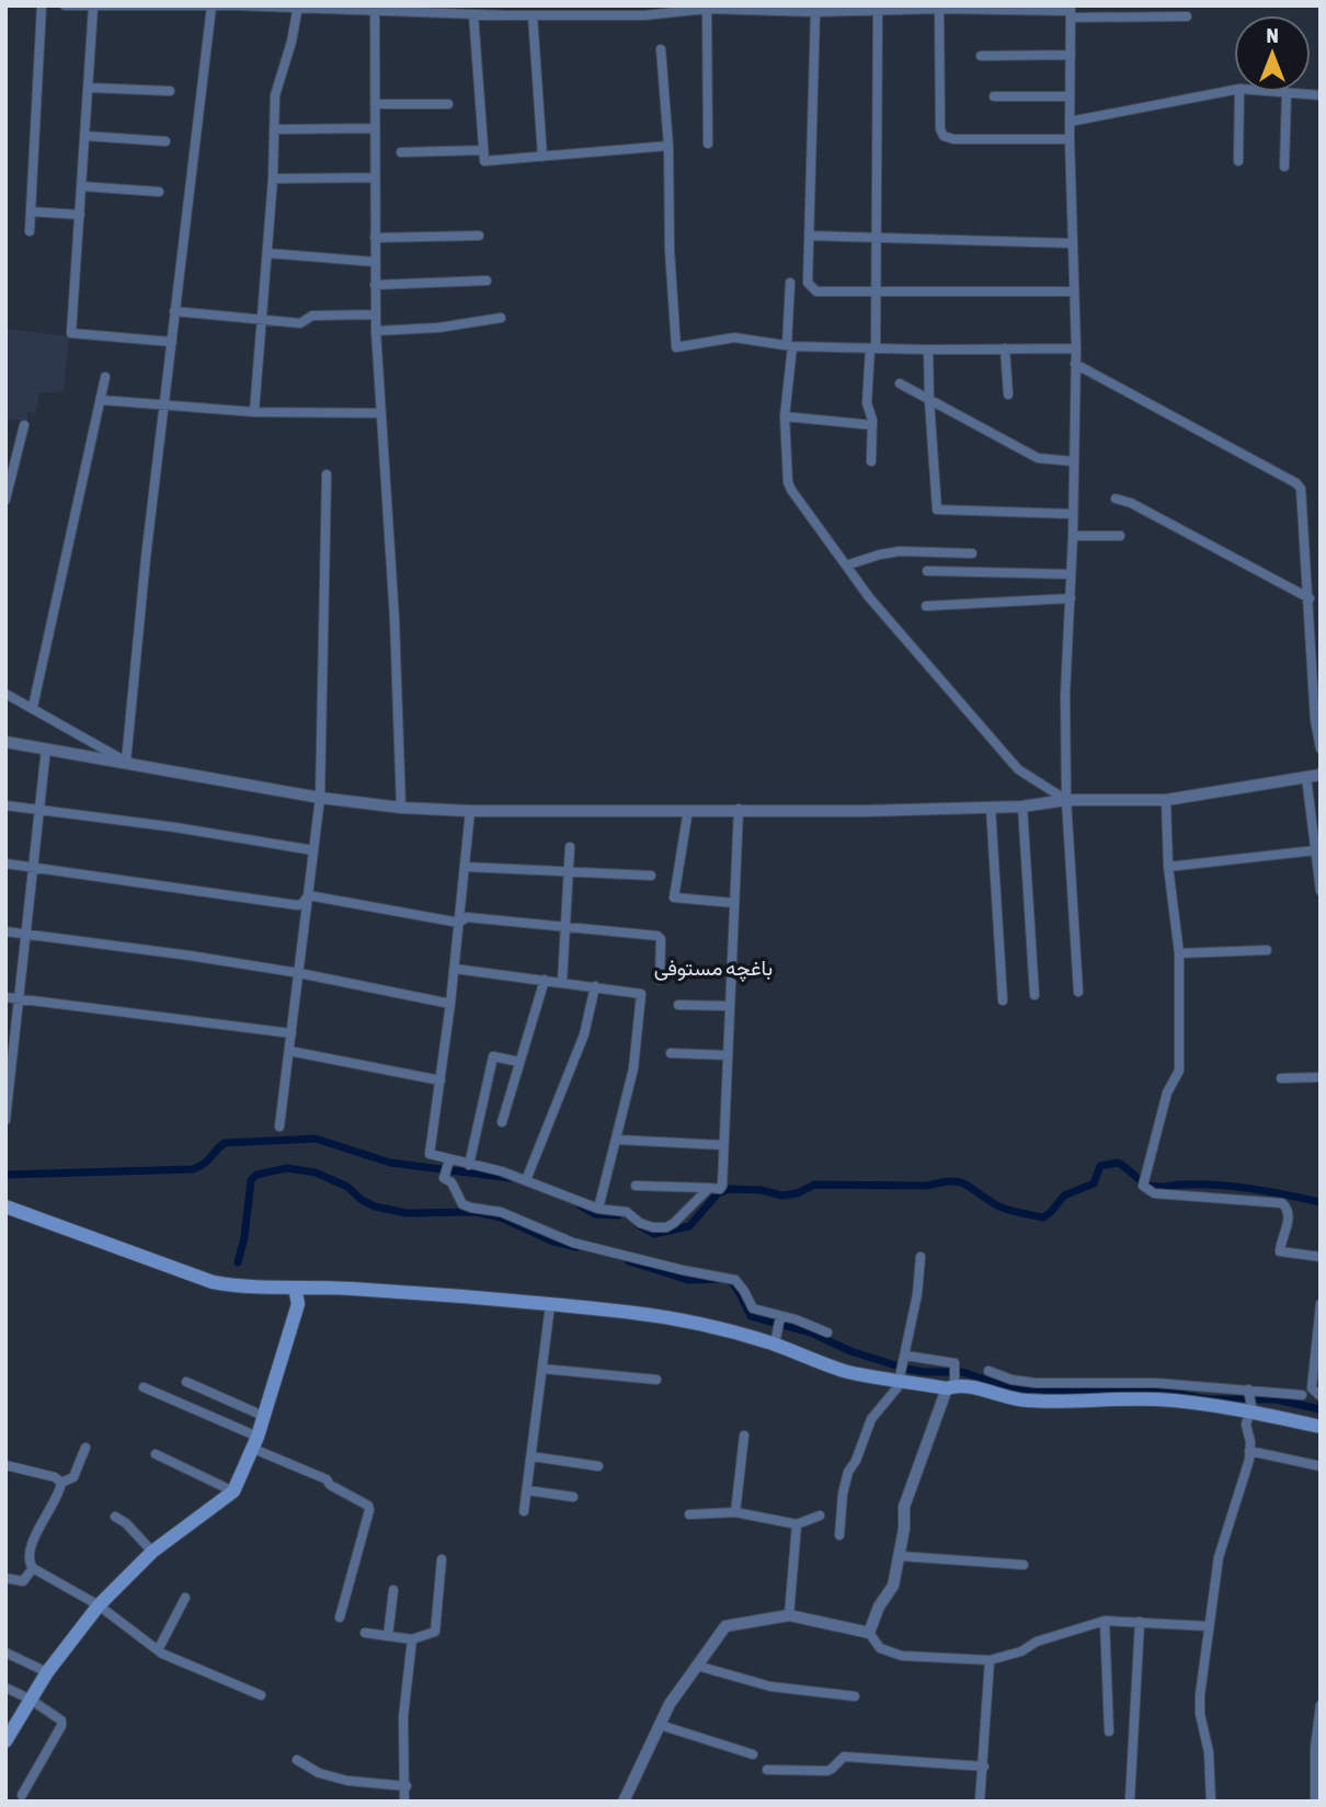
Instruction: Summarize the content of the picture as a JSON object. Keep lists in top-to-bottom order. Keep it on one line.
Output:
{"districts":["باغچه مستوفی"],"north":"top"}
